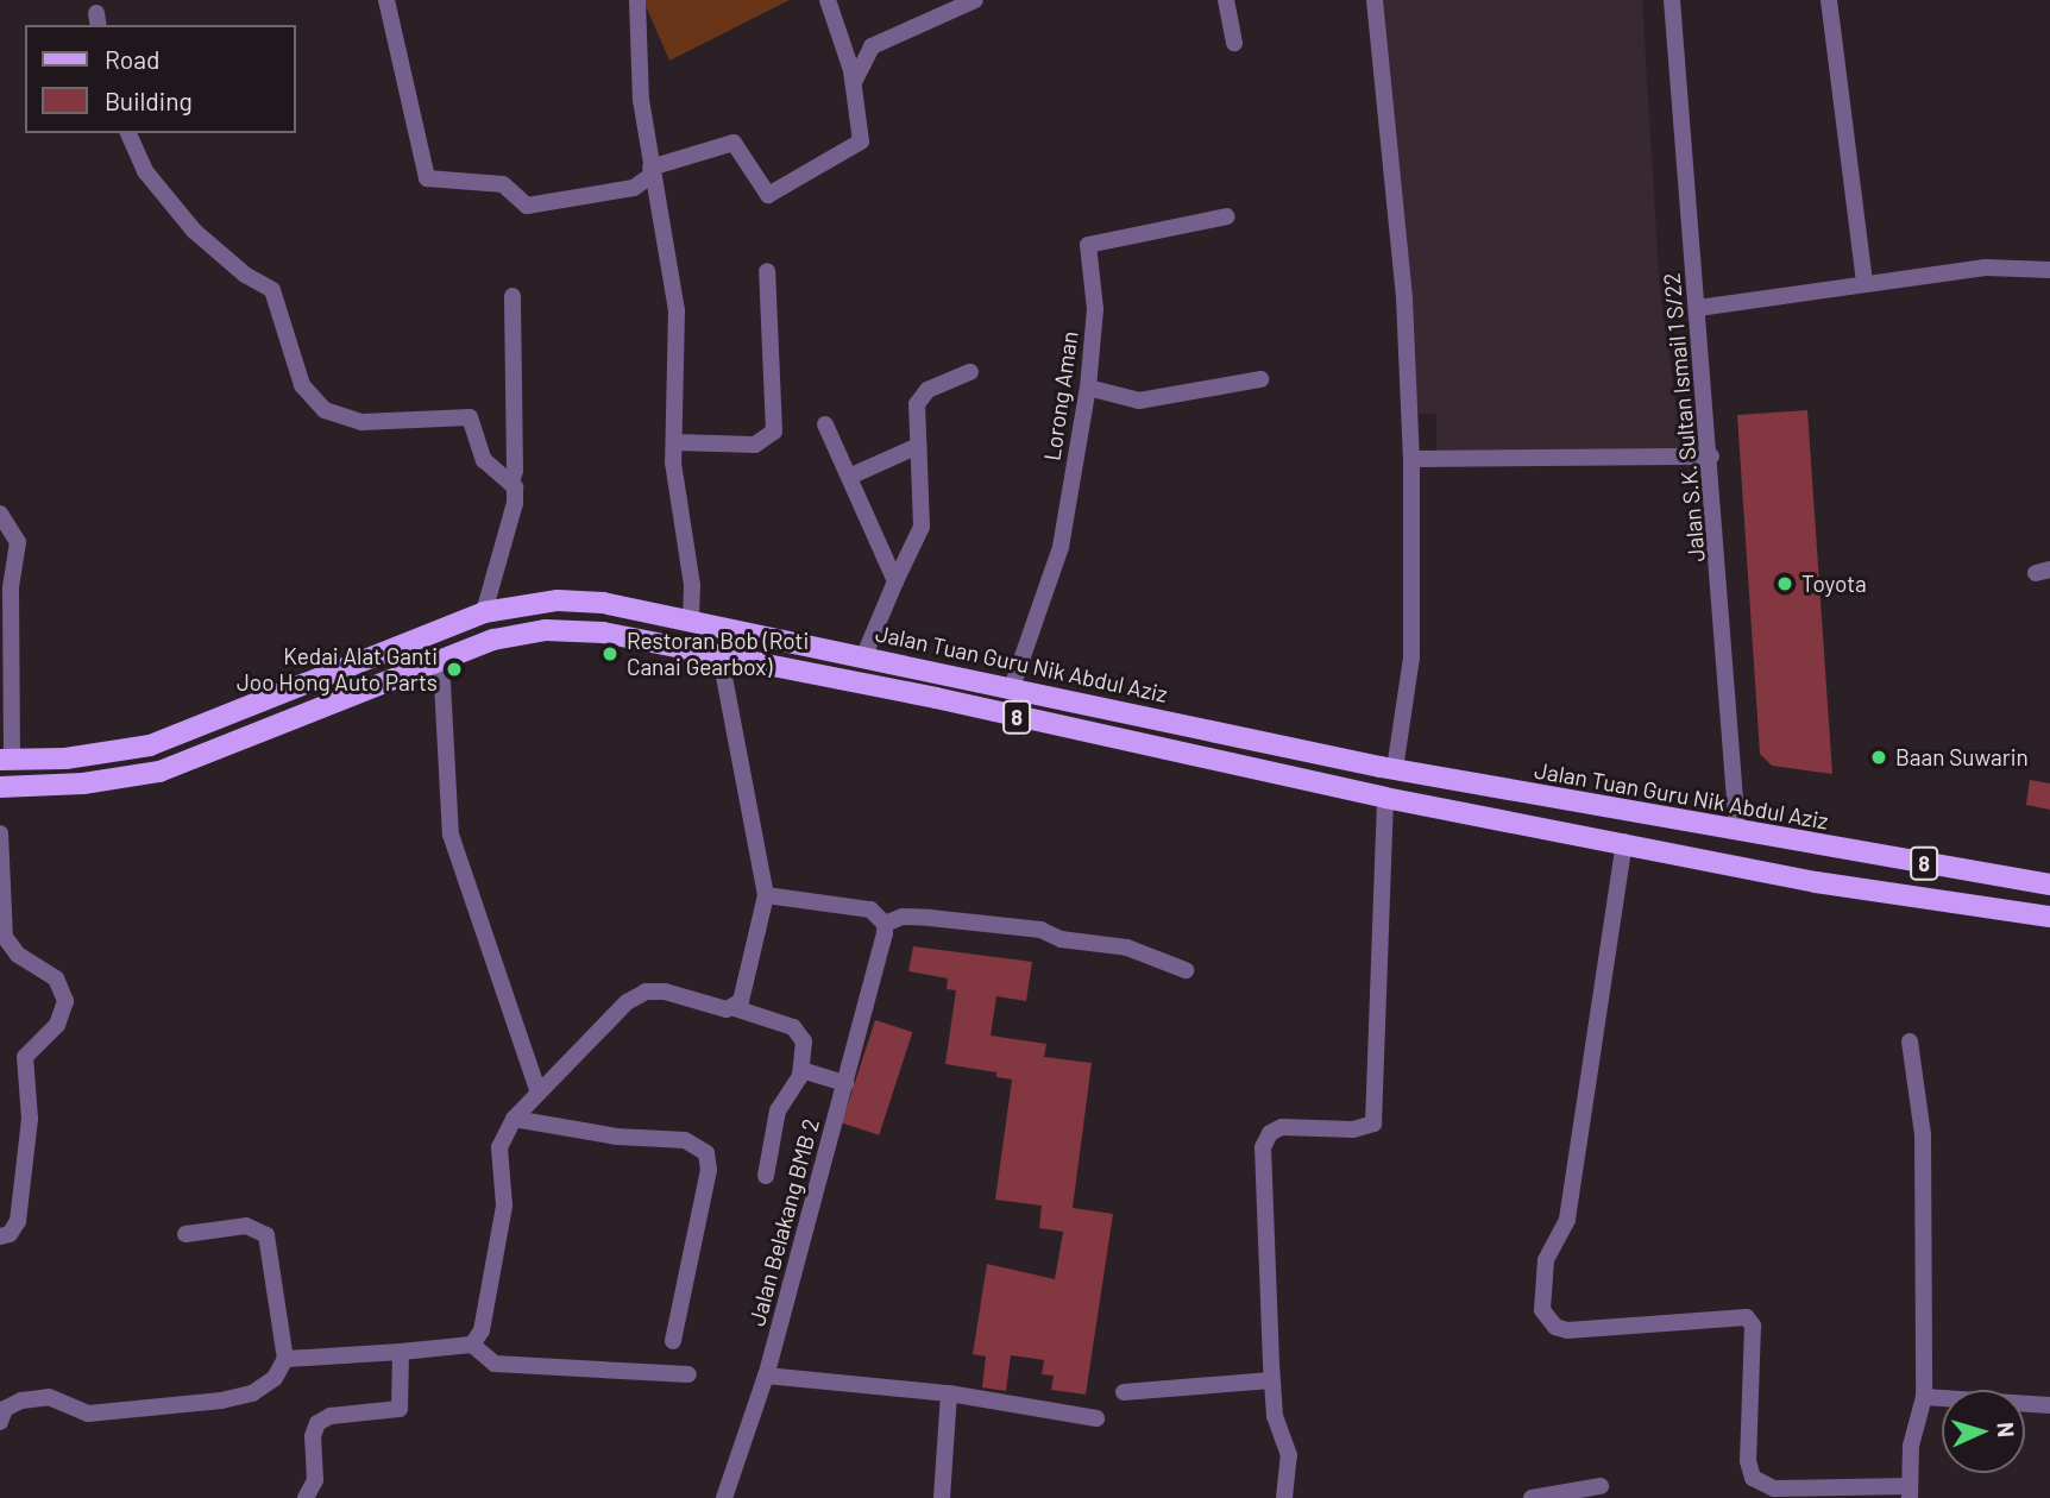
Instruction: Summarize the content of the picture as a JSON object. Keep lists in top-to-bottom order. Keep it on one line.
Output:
{"streets":{"main road":["Jalan Tuan Guru Nik Abdul Aziz","8"],"street":["Lorong Aman","Jalan S.K. Sultan Ismail 1 S/22","Jalan Belakang BMB 2"]},"crossings":[["Lorong Aman","Jalan Tuan Guru Nik Abdul Aziz"],["Jalan S.K. Sultan Ismail 1 S/22","Jalan Tuan Guru Nik Abdul Aziz"]],"places":["Toyota","Restoran Bob (Roti Canai Gearbox)","Kedai Alat Ganti Joo Hong Auto Parts","Baan Suwarin"],"legend":["Road","Building"],"north":"right"}
